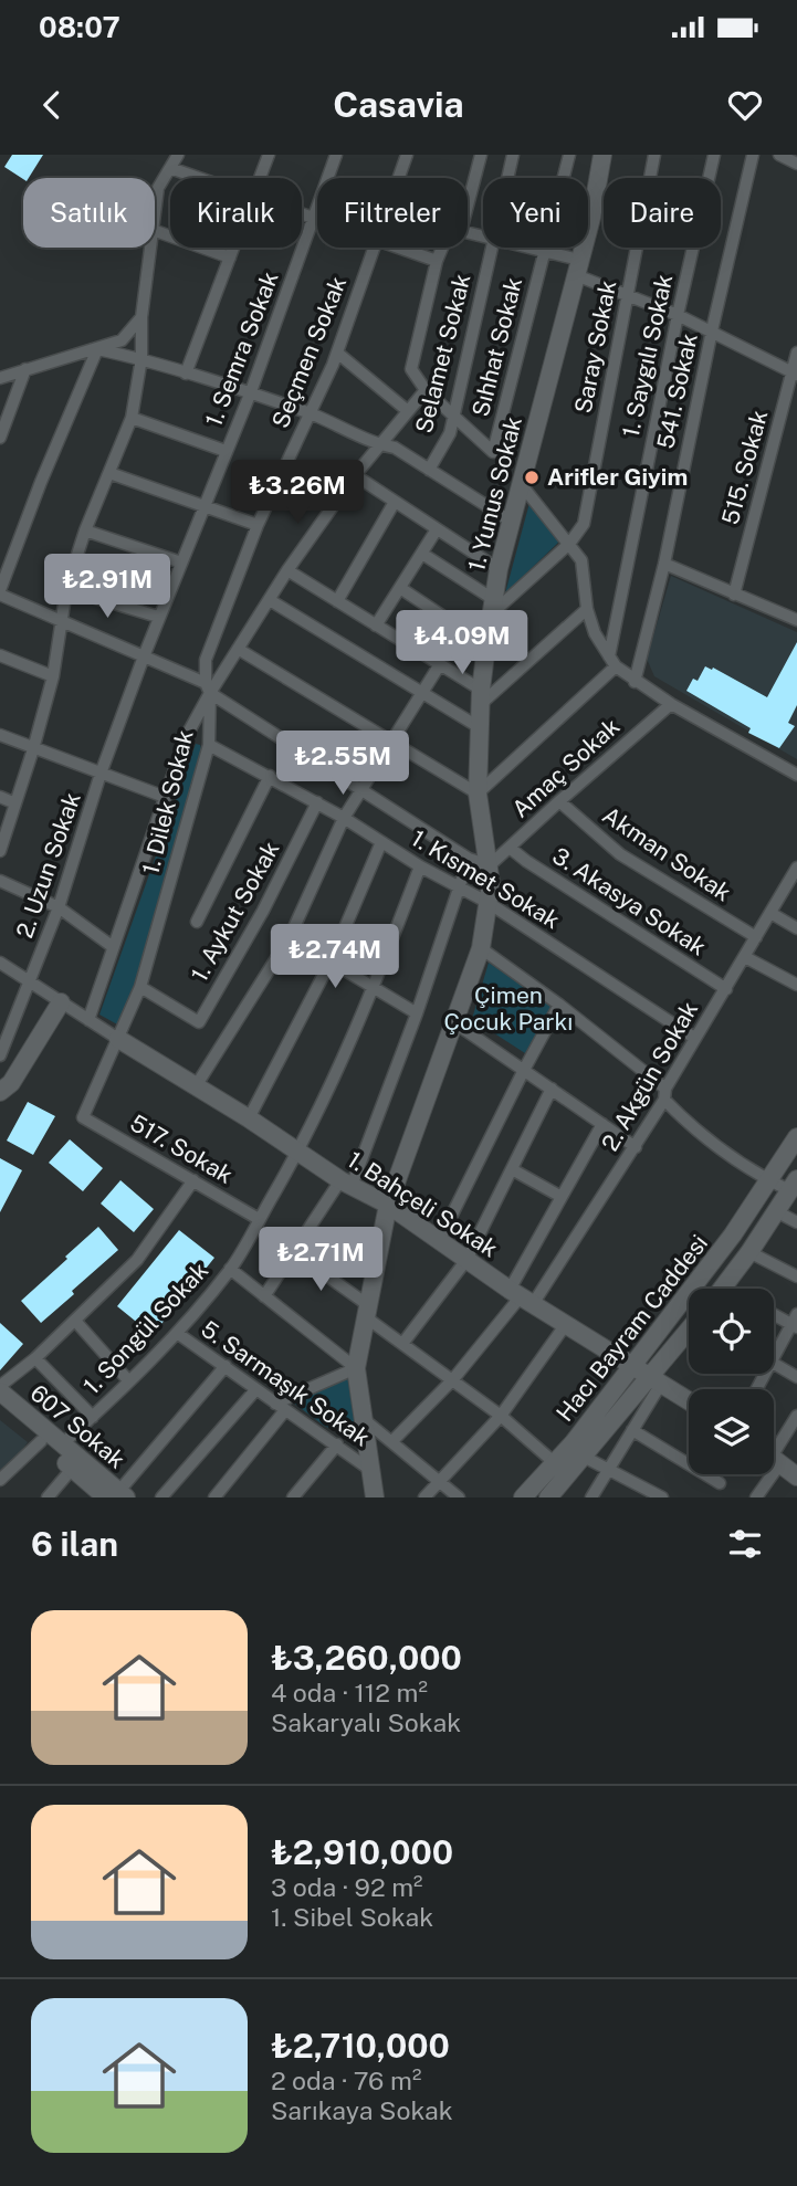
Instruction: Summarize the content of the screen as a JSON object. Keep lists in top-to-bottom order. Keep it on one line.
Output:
{"streets":{"street":["Sıhhat Sokak","Saray Sokak","1. Semra Sokak","Seçmen Sokak","Selamet Sokak","1. Saygılı Sokak","541. Sokak","515. Sokak","1. Yunus Sokak","Amaç Sokak","1. Dilek Sokak","Akman Sokak","2. Uzun Sokak","1. Kısmet Sokak","3. Akasya Sokak","1. Aykut Sokak","2. Akgün Sokak","517. Sokak","1. Bahçeli Sokak","1. Songül Sokak","Hacı Bayram Caddesi","5. Sarmaşık Sokak","607 Sokak"]},"crossings":[["Sıhhat Sokak","Selamet Sokak"],["1. Semra Sokak","2. Uzun Sokak"],["Seçmen Sokak","1. Dilek Sokak"],["1. Yunus Sokak","Amaç Sokak"],["1. Yunus Sokak","1. Kısmet Sokak"],["1. Yunus Sokak","1. Bahçeli Sokak"],["1. Yunus Sokak","5. Sarmaşık Sokak"],["Amaç Sokak","Akman Sokak"],["Amaç Sokak","3. Akasya Sokak"],["1. Dilek Sokak","1. Kısmet Sokak"],["1. Dilek Sokak","1. Aykut Sokak"],["1. Dilek Sokak","517. Sokak"],["1. Dilek Sokak","1. Bahçeli Sokak"],["Akman Sokak","2. Akgün Sokak"],["1. Kısmet Sokak","1. Aykut Sokak"],["1. Kısmet Sokak","2. Akgün Sokak"],["1. Kısmet Sokak","1. Songül Sokak"],["3. Akasya Sokak","2. Akgün Sokak"],["2. Akgün Sokak","1. Bahçeli Sokak"],["517. Sokak","1. Songül Sokak"],["1. Bahçeli Sokak","1. Songül Sokak"],["1. Bahçeli Sokak","Hacı Bayram Caddesi"],["1. Songül Sokak","5. Sarmaşık Sokak"],["1. Songül Sokak","607 Sokak"]],"parks":["Çimen Çocuk Parkı"],"places":["Arifler Giyim"],"page":{"status":"08:07","header":"Casavia","chip":["Satılık","Kiralık","Filtreler","Yeni","Daire"],"price":["₺3.26M","₺2.91M","₺4.09M","₺2.55M","₺2.74M","₺2.71M"],"heading":"6 ilan","list":[{"name":"₺3,260,000","note":"4 oda · 112 m² · Sakaryalı Sokak"},{"name":"₺2,910,000","note":"3 oda · 92 m² · 1. Sibel Sokak"},{"name":"₺2,710,000","note":"2 oda · 76 m² · Sarıkaya Sokak"}]}}
